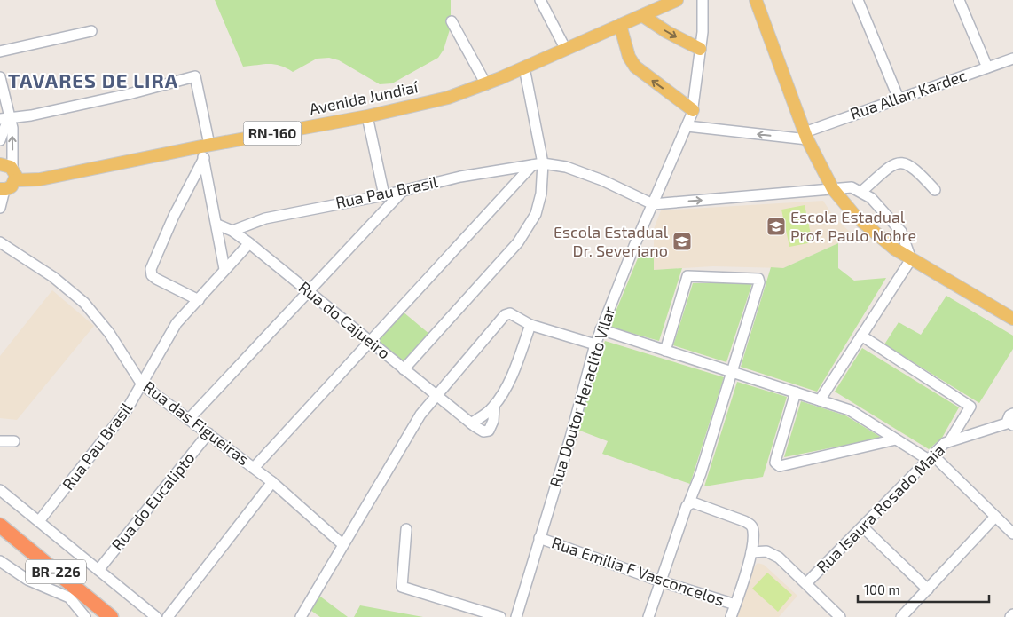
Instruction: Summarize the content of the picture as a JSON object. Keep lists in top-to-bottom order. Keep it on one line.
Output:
{"streets":{"highway":["BR-226"],"main road":["Avenida Jundiaí","RN-160"],"street":["Rua Allan Kardec","Rua Pau Brasil","Rua do Cajueiro","Rua Doutor Heraclito Vilar","Rua das Figueiras","Rua do Eucalipto","Rua Isaura Rosado Maia","Rua Emilia F Vasconcelos"]},"crossings":[["Avenida Jundiaí","RN-160"],["Rua Pau Brasil","Rua do Cajueiro"],["Rua Pau Brasil","Rua Doutor Heraclito Vilar"],["Rua Pau Brasil","Rua das Figueiras"],["Rua Doutor Heraclito Vilar","Rua Emilia F Vasconcelos"],["Rua das Figueiras","Rua do Eucalipto"]],"districts":["TAVARES DE LIRA"],"places":{"school or university":["Escola Estadual Prof. Paulo Nobre","Escola Estadual Dr. Severiano"]},"scale_bar":"100 m"}
